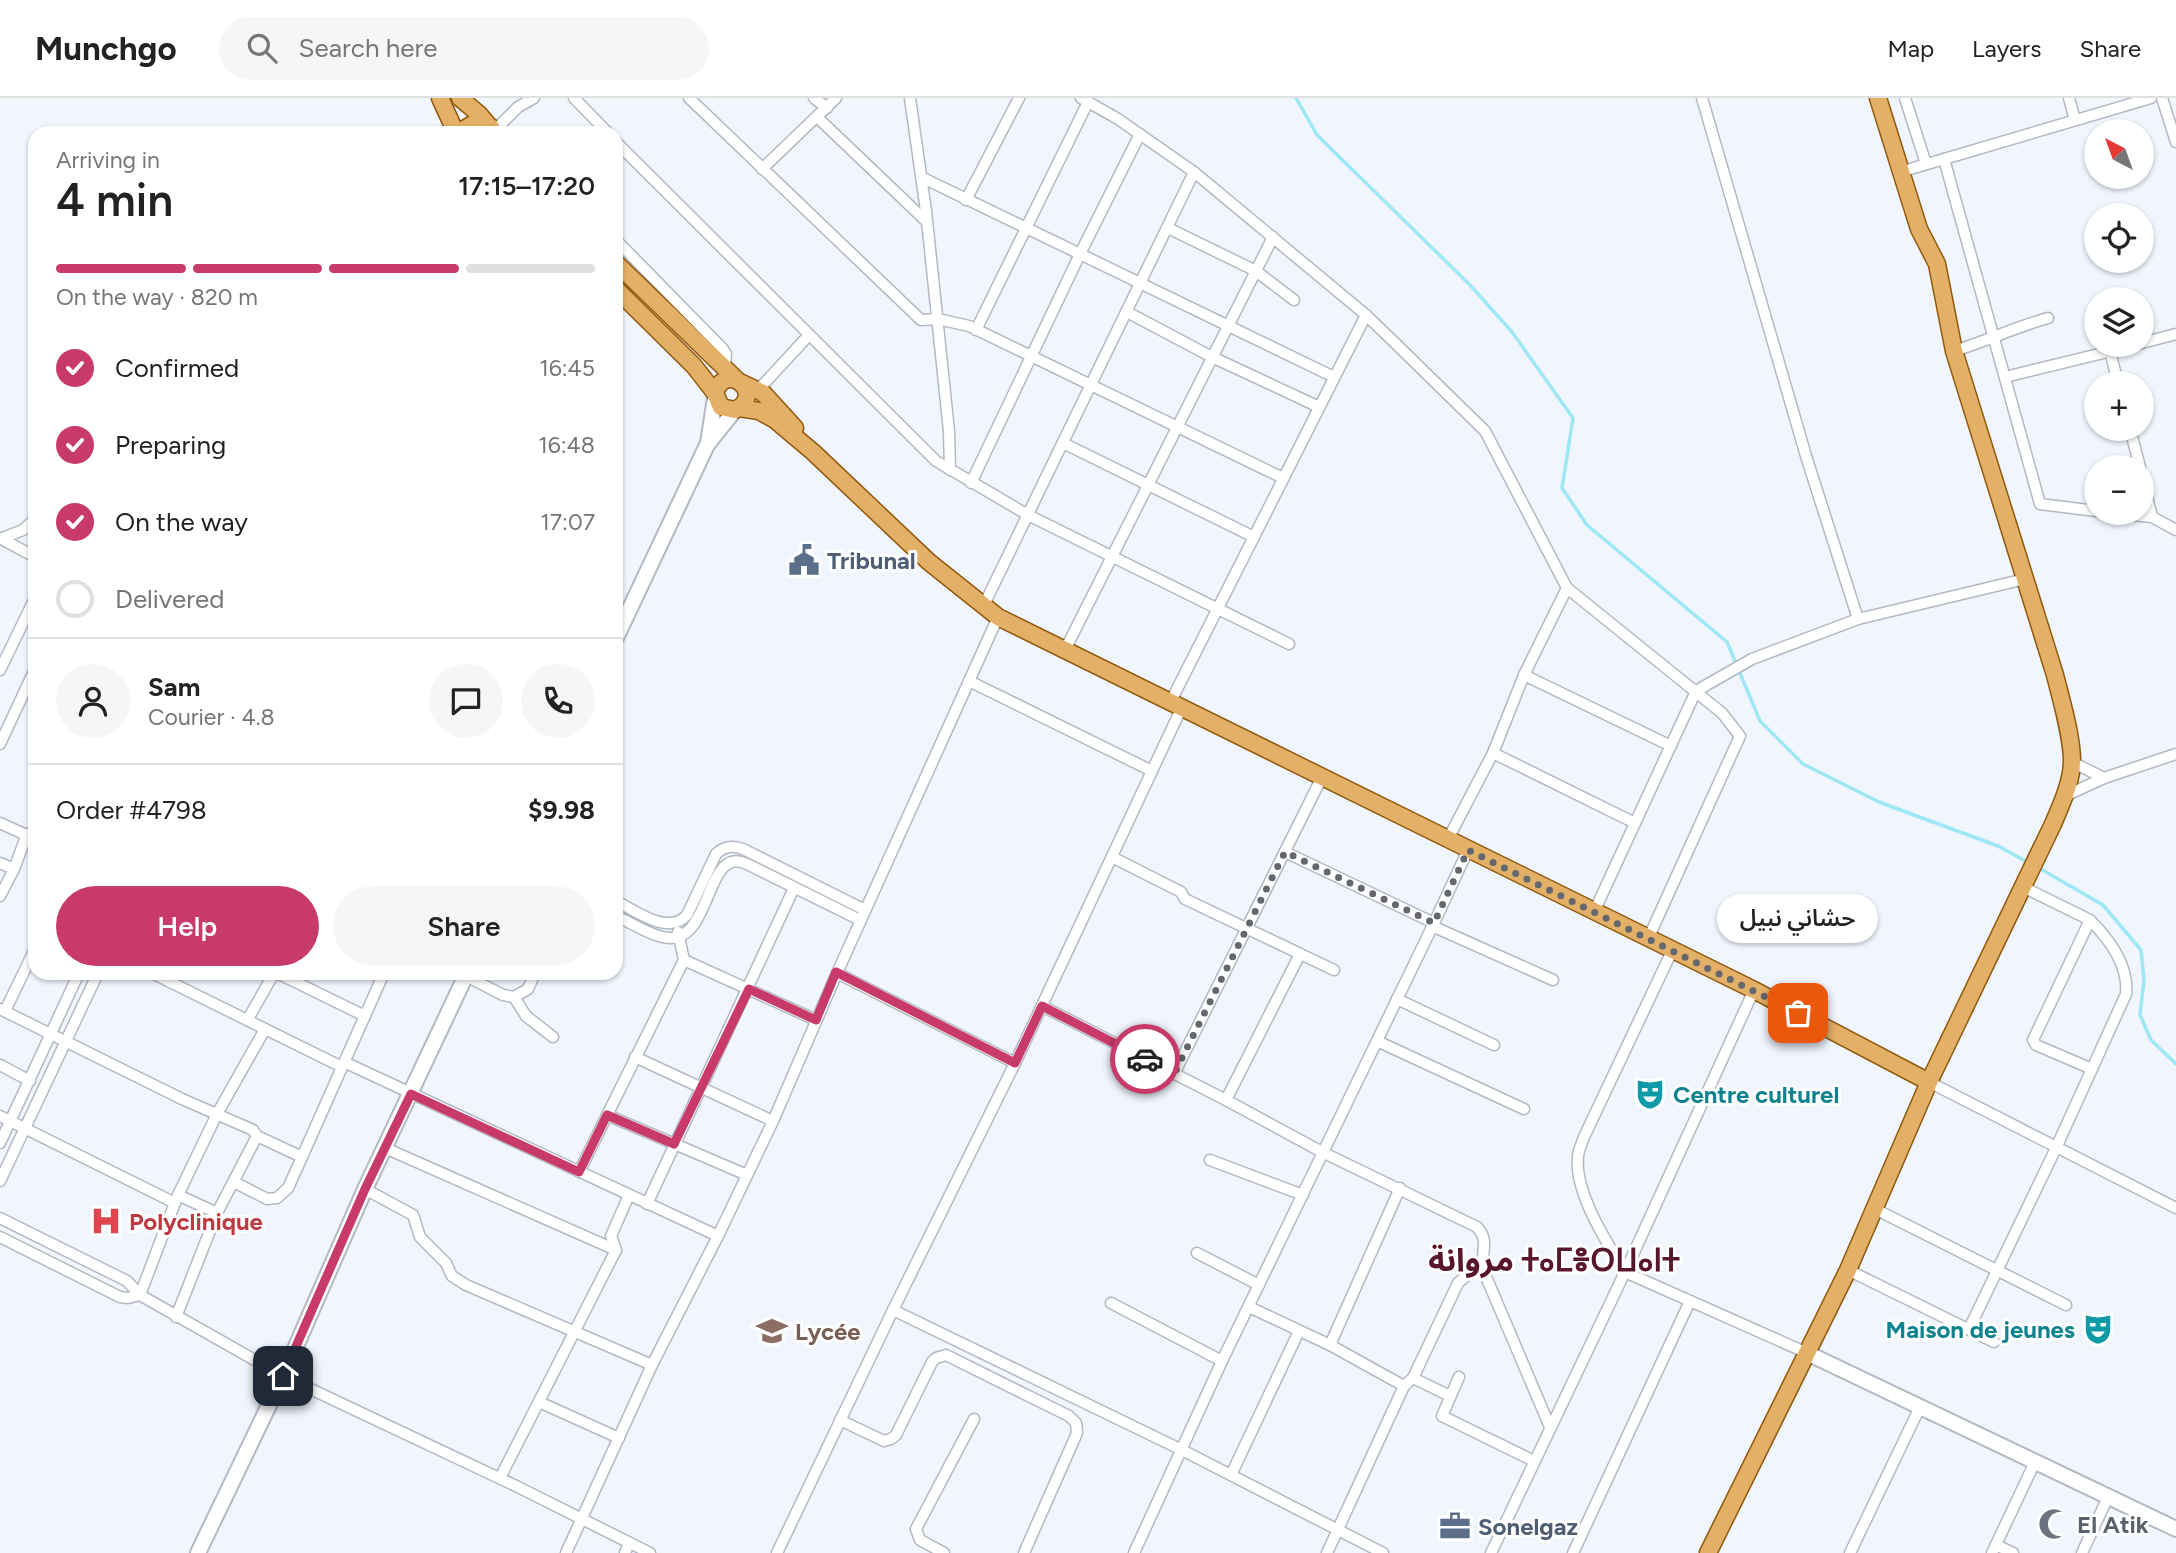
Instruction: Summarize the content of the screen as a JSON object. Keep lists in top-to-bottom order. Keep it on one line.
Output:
{"districts":["مروانة ⵜⴰⵎⴻⵔⵡⴰⵏⵜ"],"places":{"public building":["Tribunal"],"other":["حشاني نبيل"],"theatre":["Centre culturel","Maison de jeunes"],"hospital":["Polyclinique"],"school or university":["Lycée"],"mosque":["El Atik"],"office":["Sonelgaz"]},"north":"top left","page":{"header":"Munchgo","search":"Search here","nav":["Map","Layers","Share"],"map_buttons":["+","−"],"heading":["4 min","Arriving in","17:15–17:20"],"panel":["Sam","Courier · 4.8","Order #4798","$9.98"],"bar":"On the way · 820 m","list":[["Confirmed","16:45"],["Preparing","16:48"],["On the way","17:07"],"Delivered"],"buttons":["Help","Share"],"bubble":"حشاني نبيل"}}
